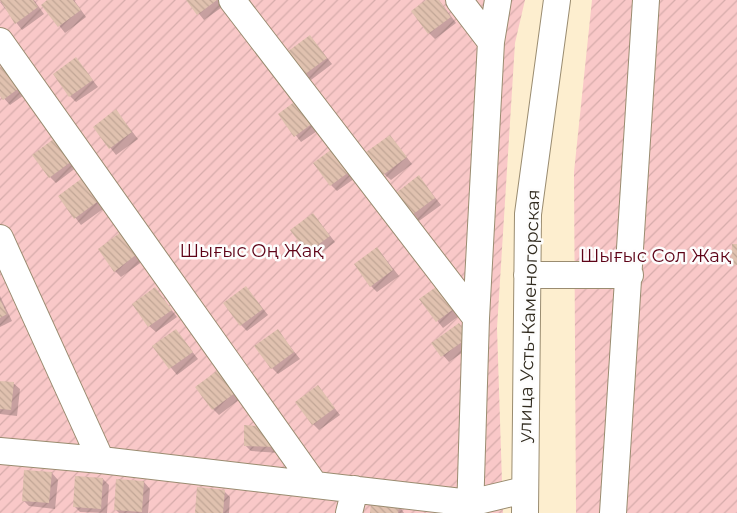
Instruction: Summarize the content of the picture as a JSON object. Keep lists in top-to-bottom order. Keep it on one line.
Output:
{"streets":{"street":["улица Усть-Каменогорская"]},"parks":["Шығыс Оң Жақ","Шығыс Сол Жақ"]}
